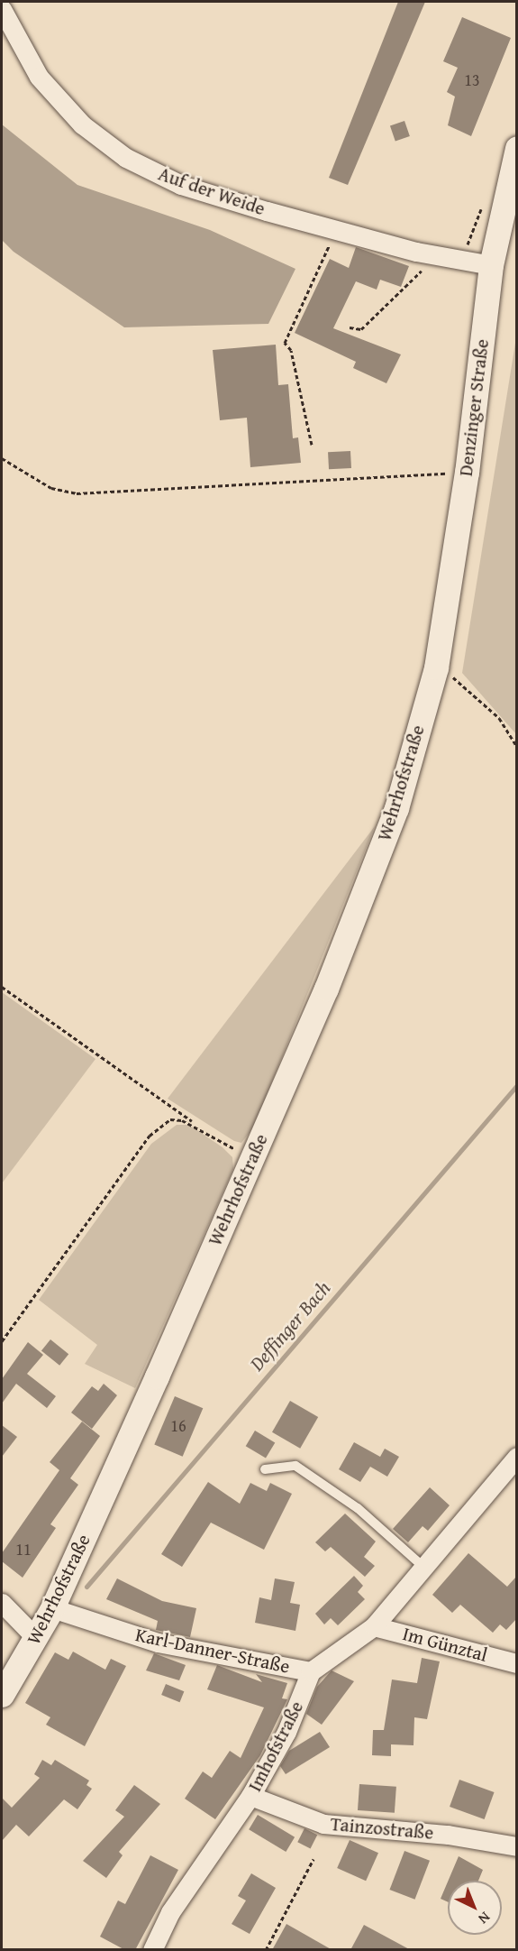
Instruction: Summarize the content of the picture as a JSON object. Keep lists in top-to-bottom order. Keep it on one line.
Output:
{"streets":{"street":["Auf der Weide","Denzinger Straße","Wehrhofstraße","Im Günztal","Karl-Danner-Straße","Imhofstraße","Tainzostraße"]},"crossings":[["Auf der Weide","Denzinger Straße"],["Denzinger Straße","Wehrhofstraße"],["Wehrhofstraße","Karl-Danner-Straße"],["Karl-Danner-Straße","Imhofstraße"],["Imhofstraße","Tainzostraße"]],"water":["Deffinger Bach"],"house_numbers":["13","16","11"],"north":"bottom right"}
